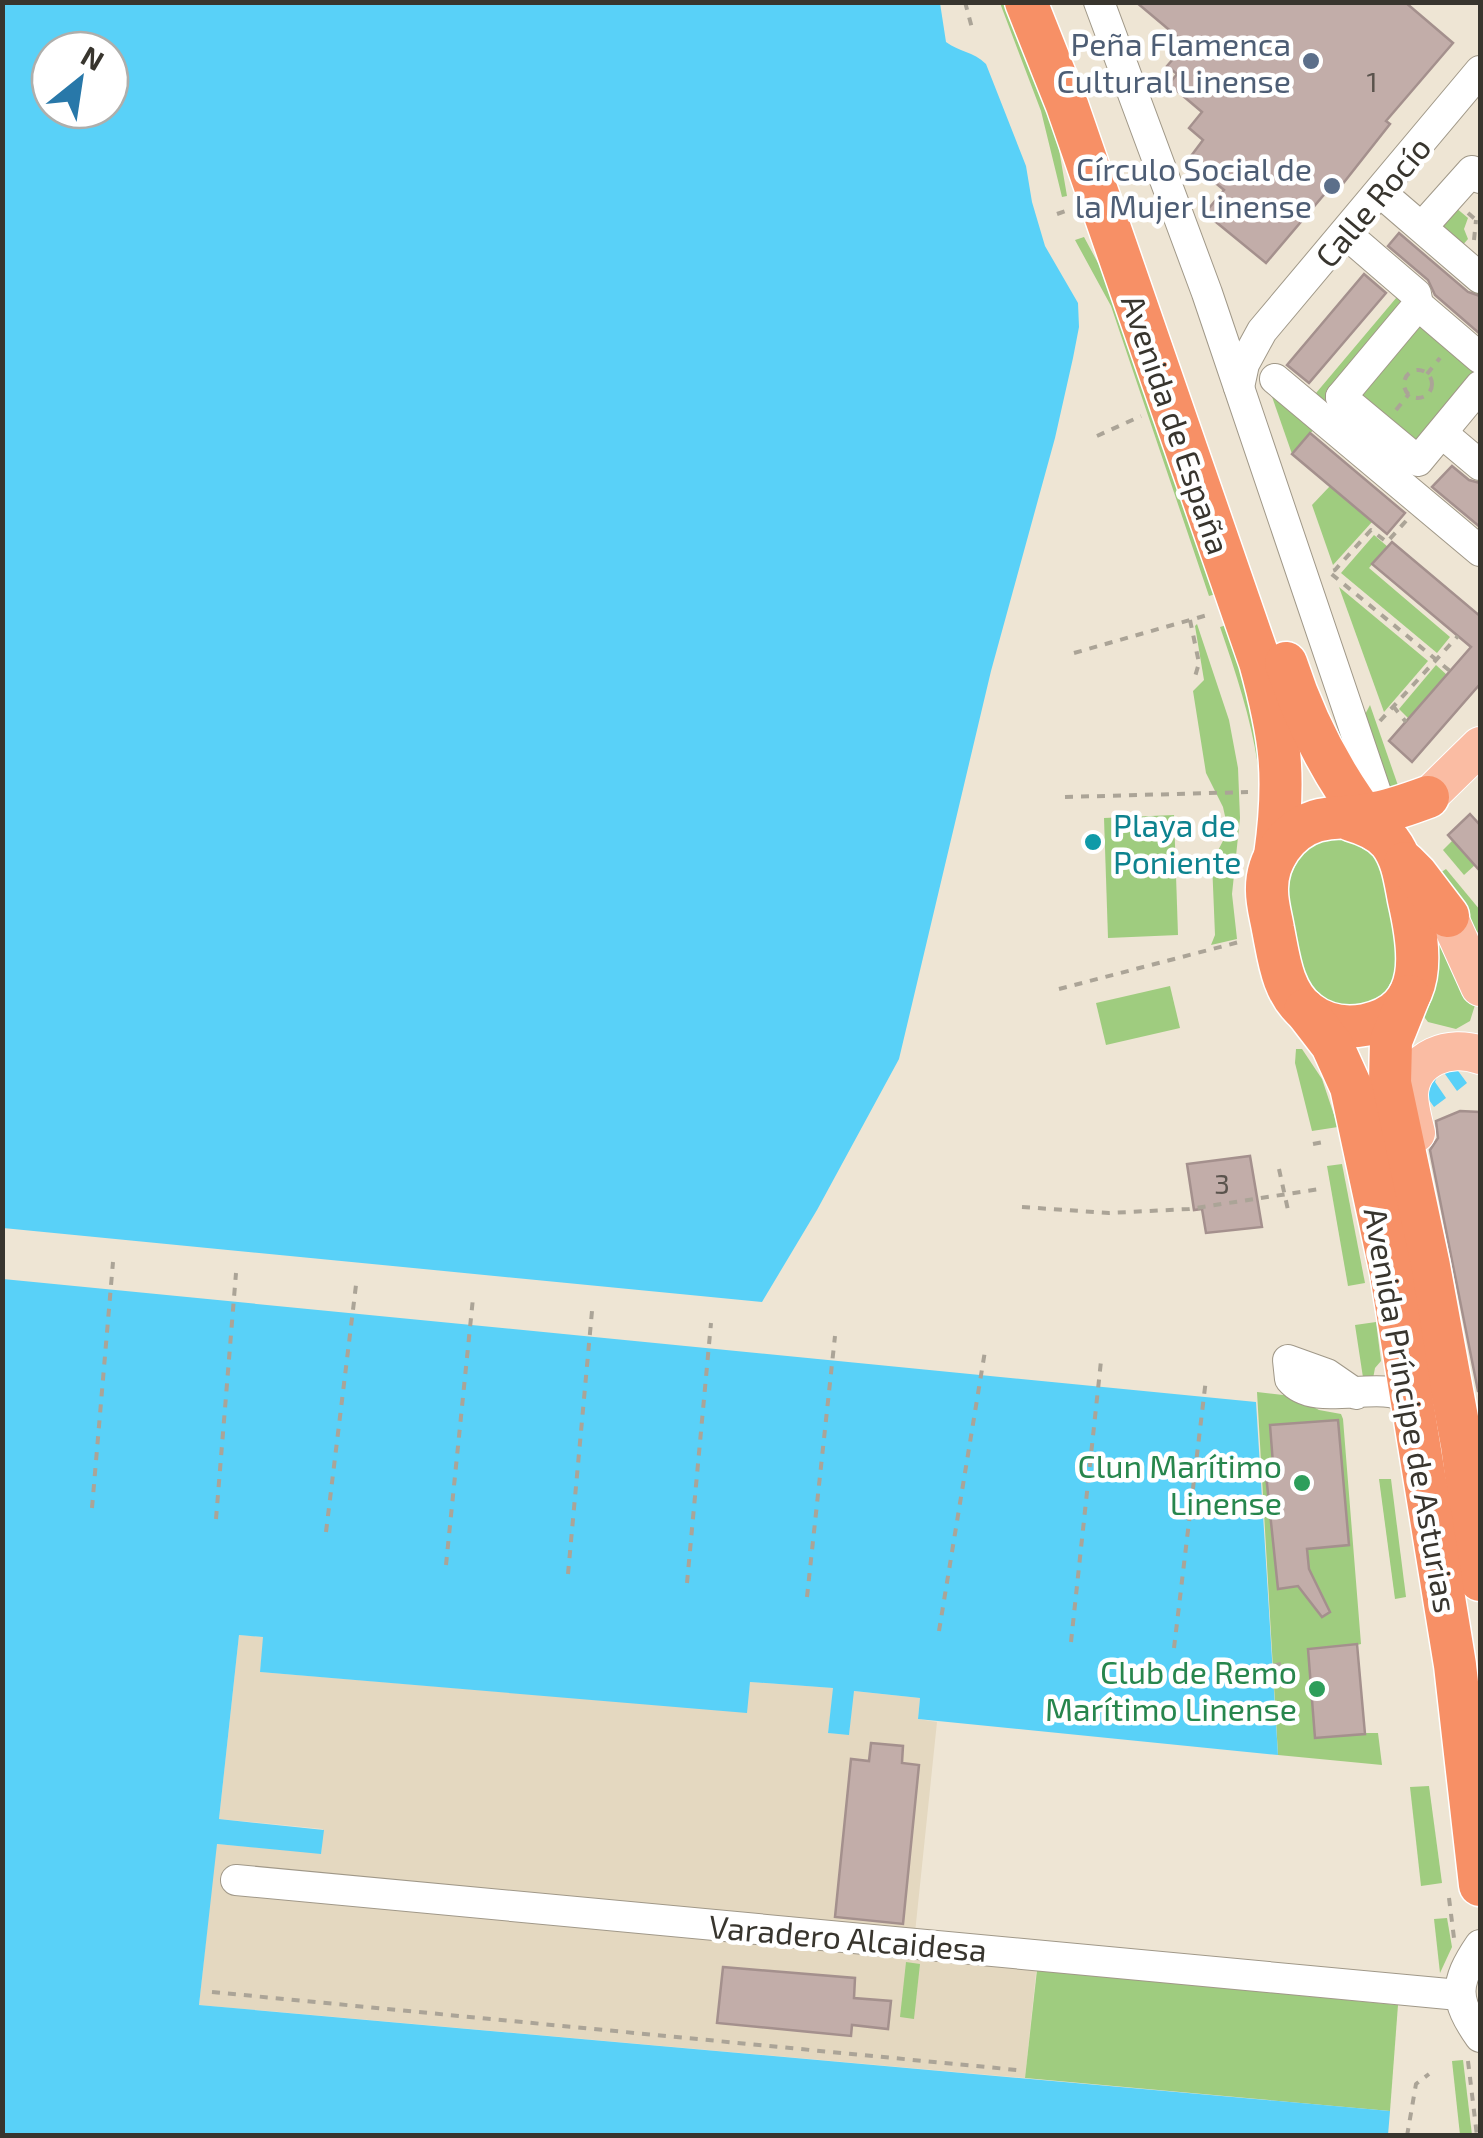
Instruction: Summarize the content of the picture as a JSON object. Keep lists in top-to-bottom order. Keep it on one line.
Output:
{"streets":{"highway":["Avenida de España","Avenida Príncipe de Asturias"],"street":["Calle Rocío","Varadero Alcaidesa"]},"crossings":[["Avenida de España","Avenida Príncipe de Asturias"]],"places":["Peña Flamenca Cultural Linense","Círculo Social de la Mujer Linense","Playa de Poniente","Clun Marítimo Linense","Club de Remo Marítimo Linense"],"house_numbers":["1","3"],"north":"top right"}
